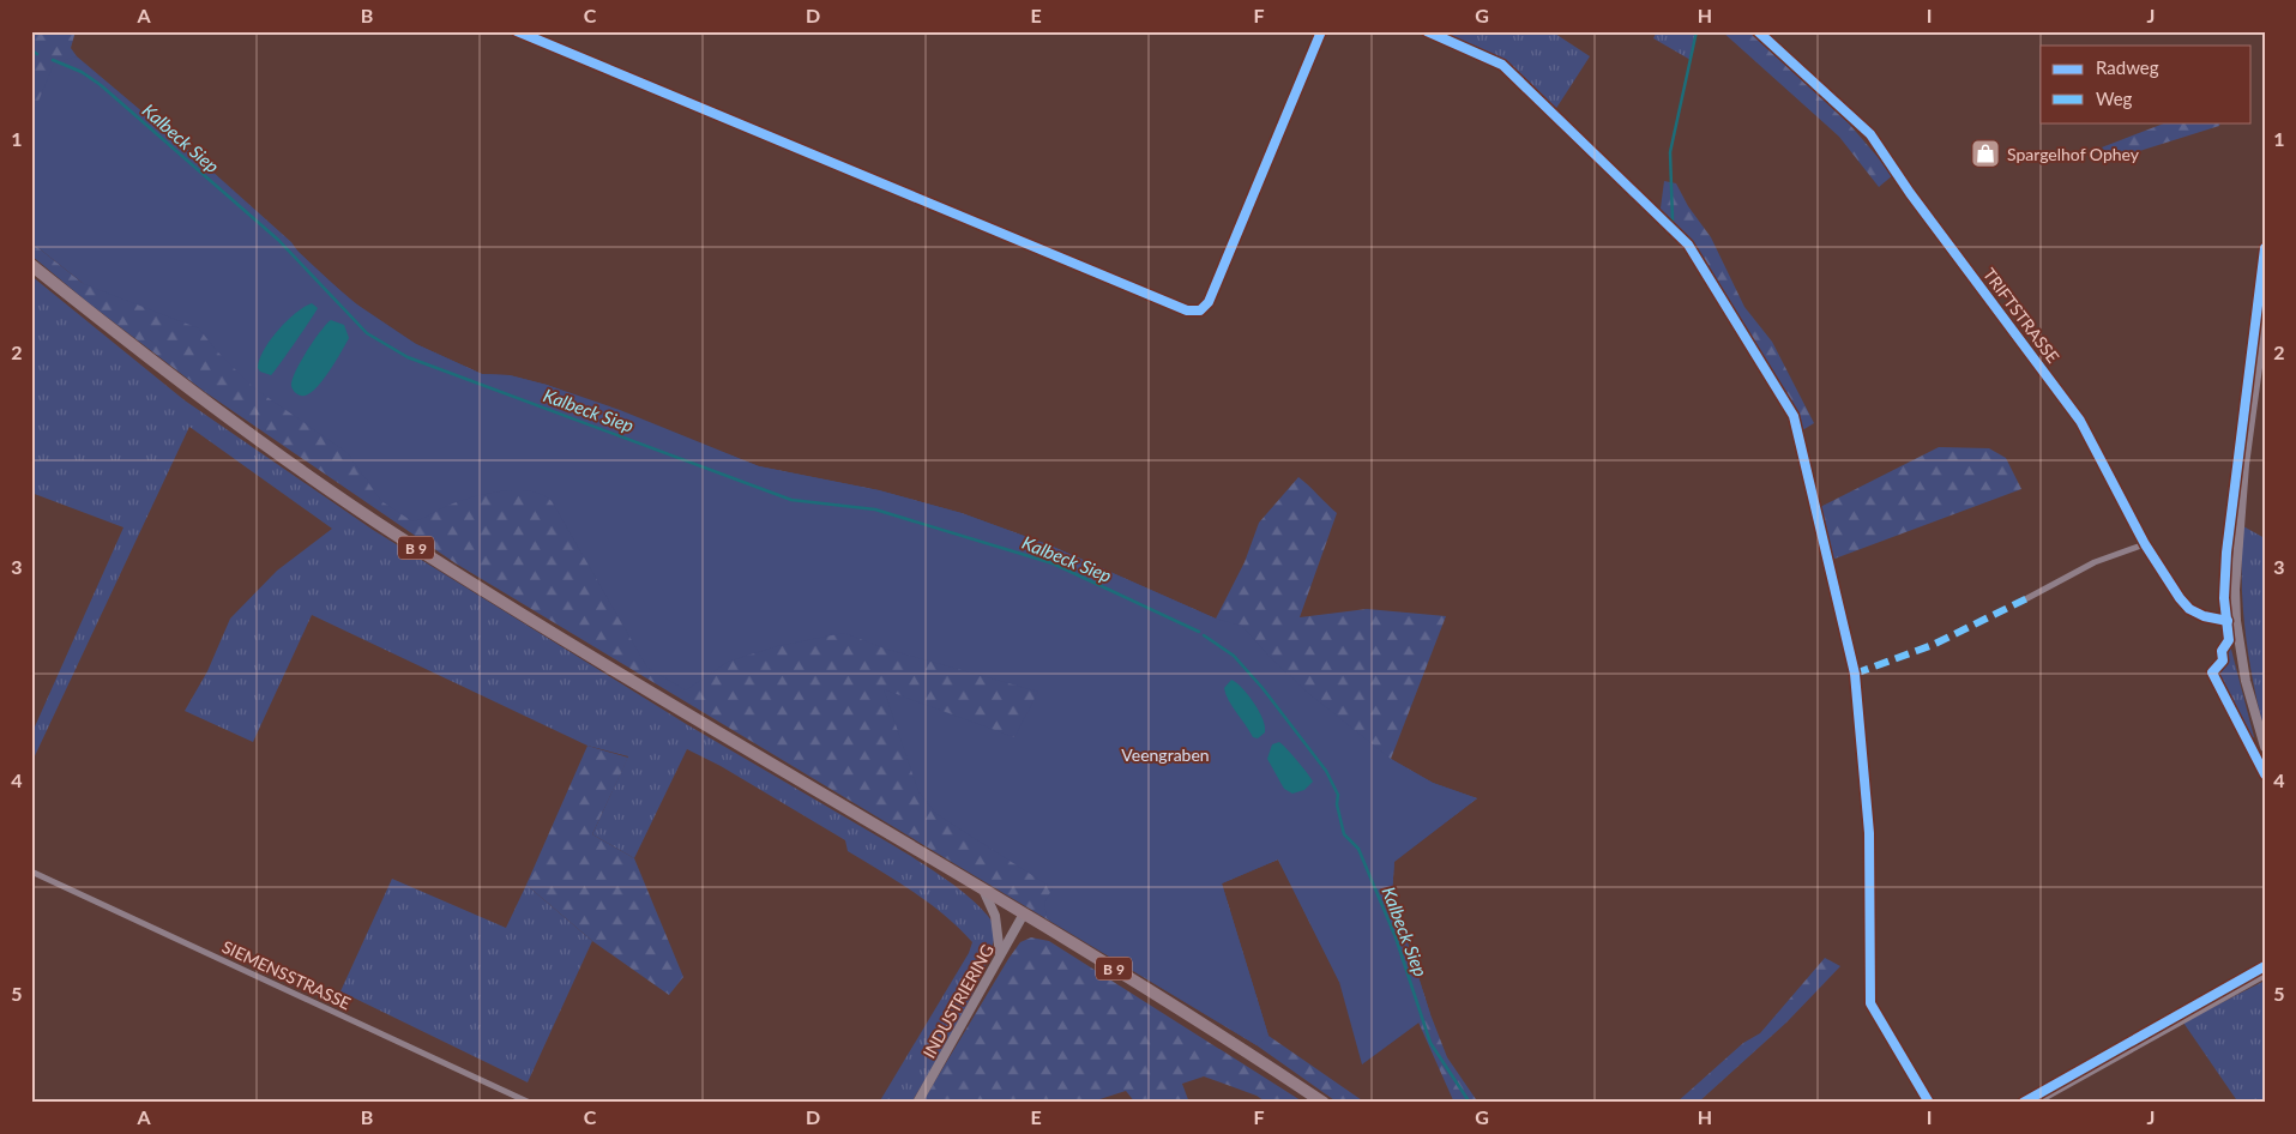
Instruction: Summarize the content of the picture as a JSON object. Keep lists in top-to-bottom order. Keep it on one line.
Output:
{"streets":{"main road":["B 9"],"street":["TRIFTSTRASSE","SIEMENSSTRASSE","INDUSTRIERING"]},"crossings":[["B 9","INDUSTRIERING"]],"water":["Kalbeck Siep"],"parks":["Veengraben"],"places":{"shop":["Spargelhof Ophey"]},"legend":["Radweg","Weg"],"grid":{"columns":["A","B","C","D","E","F","G","H","I","J"],"rows":["1","2","3","4","5"]}}
